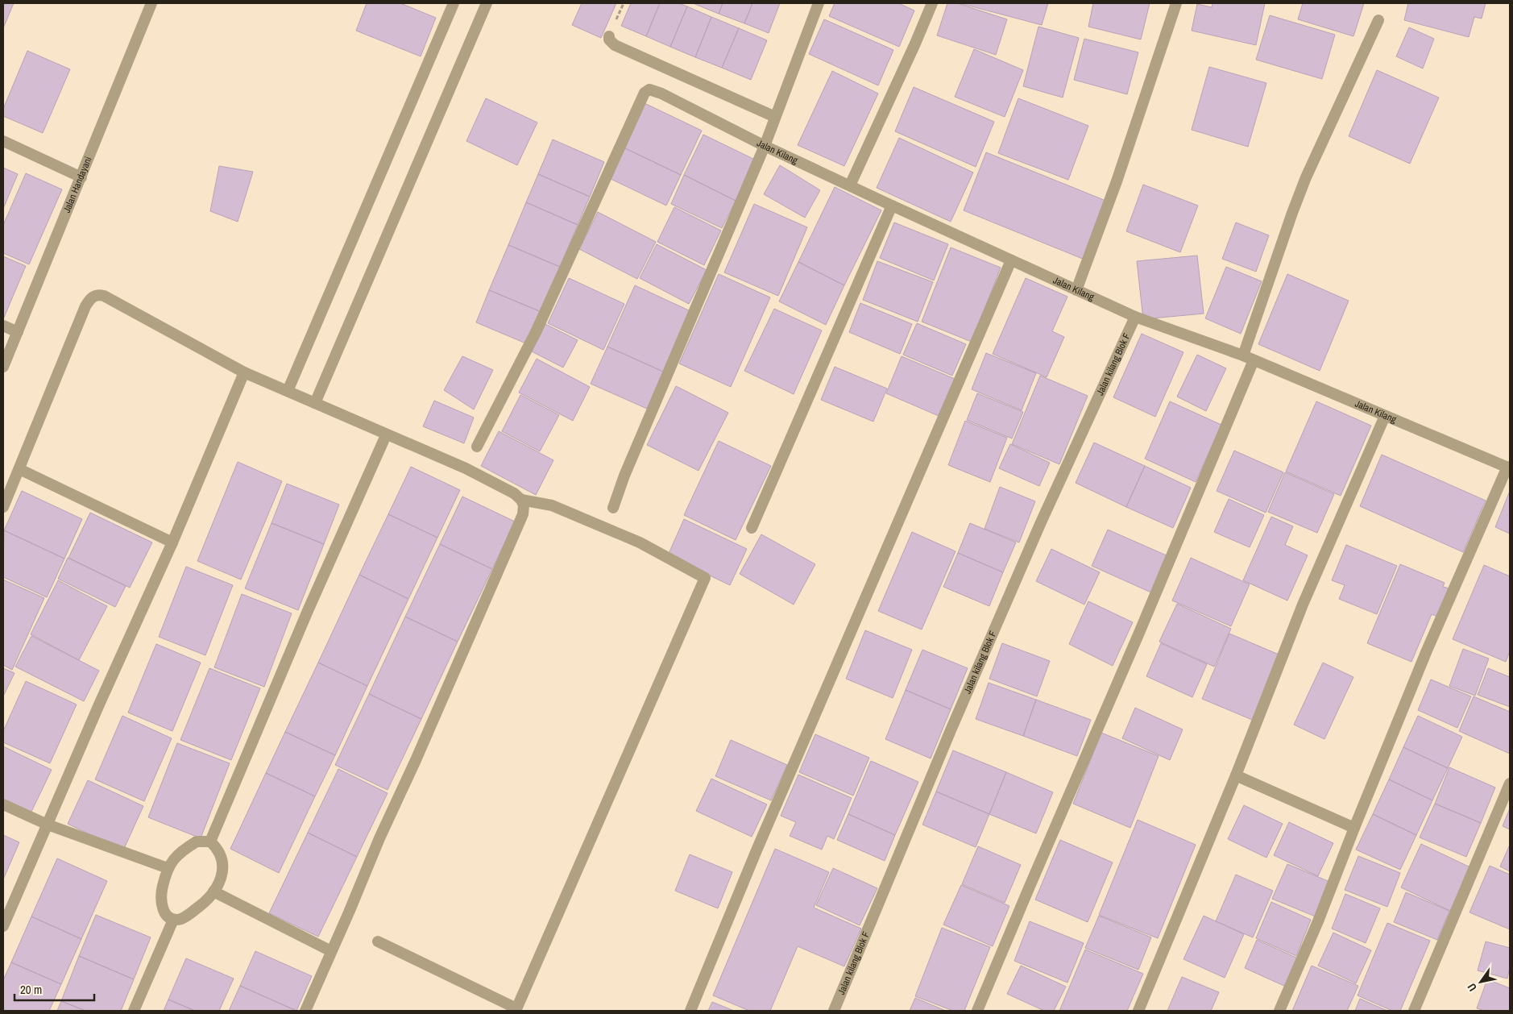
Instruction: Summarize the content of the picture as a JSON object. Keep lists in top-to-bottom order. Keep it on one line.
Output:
{"streets":{"street":["Jalan Kilang","Jalan Handayani","Jalan kilang Blok F"]},"crossings":[["Jalan Kilang","Jalan kilang Blok F"]],"scale_bar":"20 m","north":"bottom left"}
